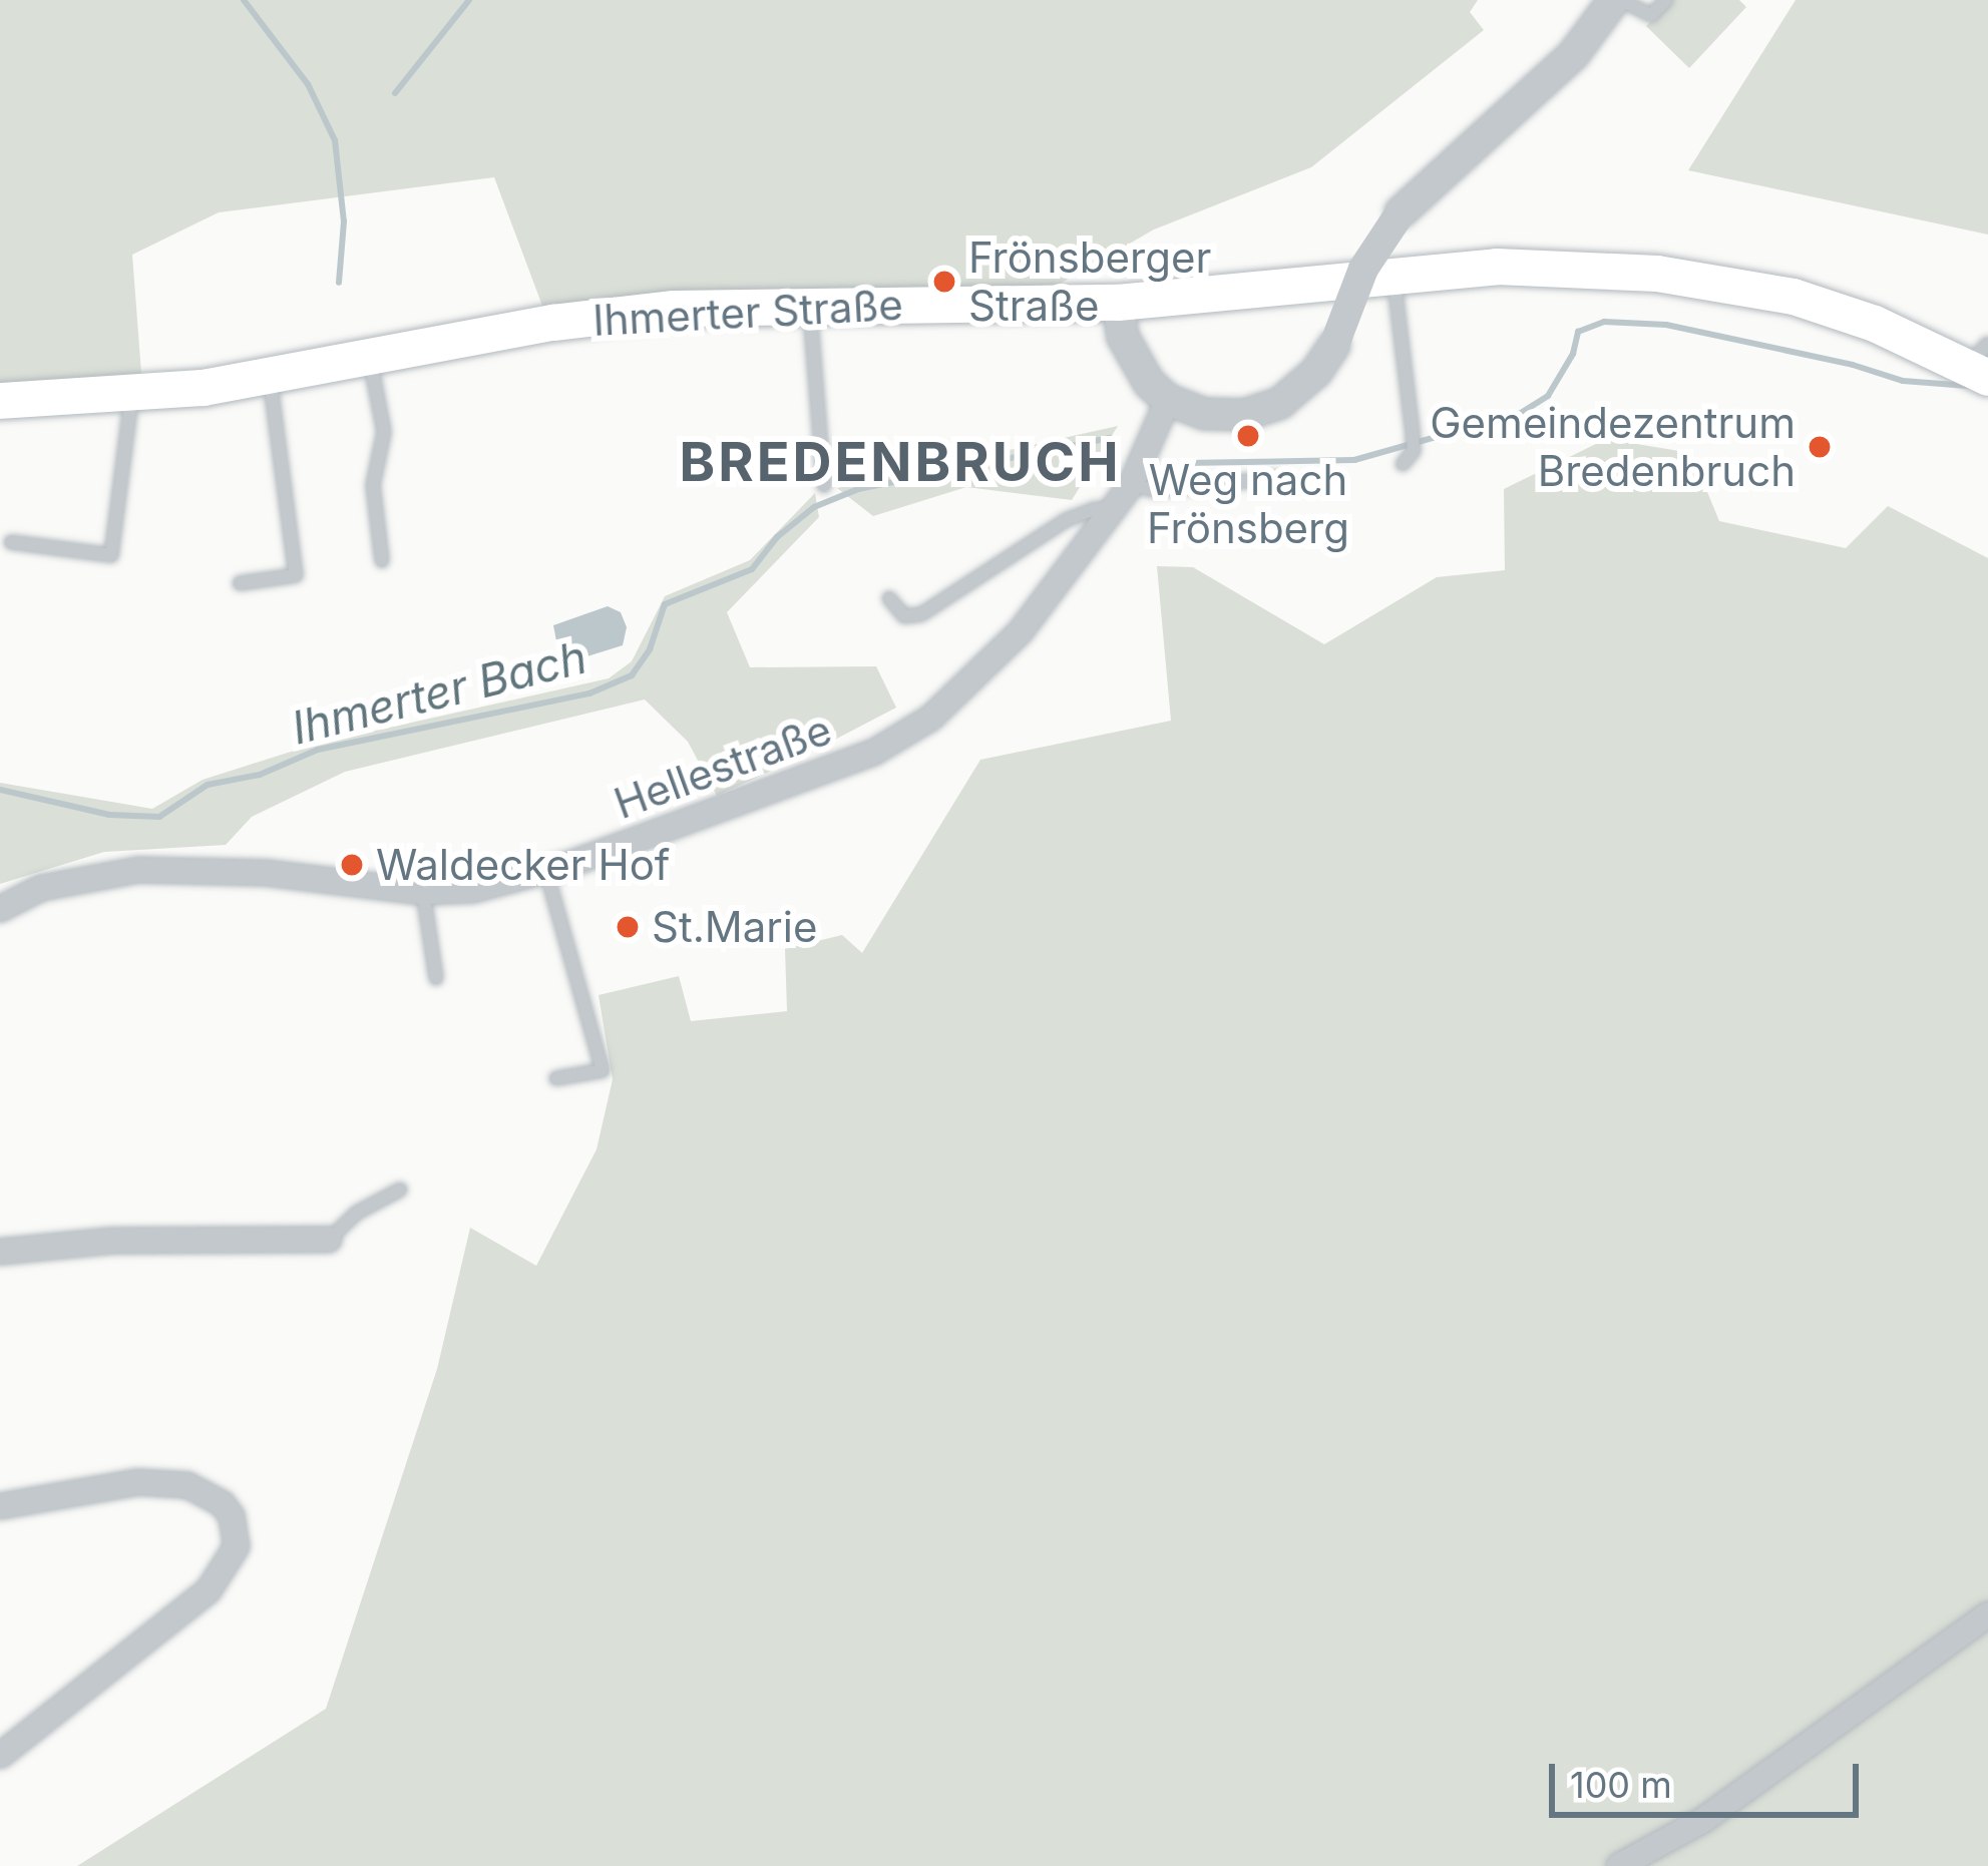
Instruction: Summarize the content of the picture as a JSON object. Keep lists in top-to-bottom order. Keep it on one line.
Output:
{"streets":{"main road":["Ihmerter Straße"],"street":["Hellestraße"]},"districts":["BREDENBRUCH"],"water":["Ihmerter Bach"],"places":["Frönsberger Straße","Weg nach Frönsberg","Gemeindezentrum Bredenbruch","Waldecker Hof","St.Marie"],"scale_bar":"100 m"}
